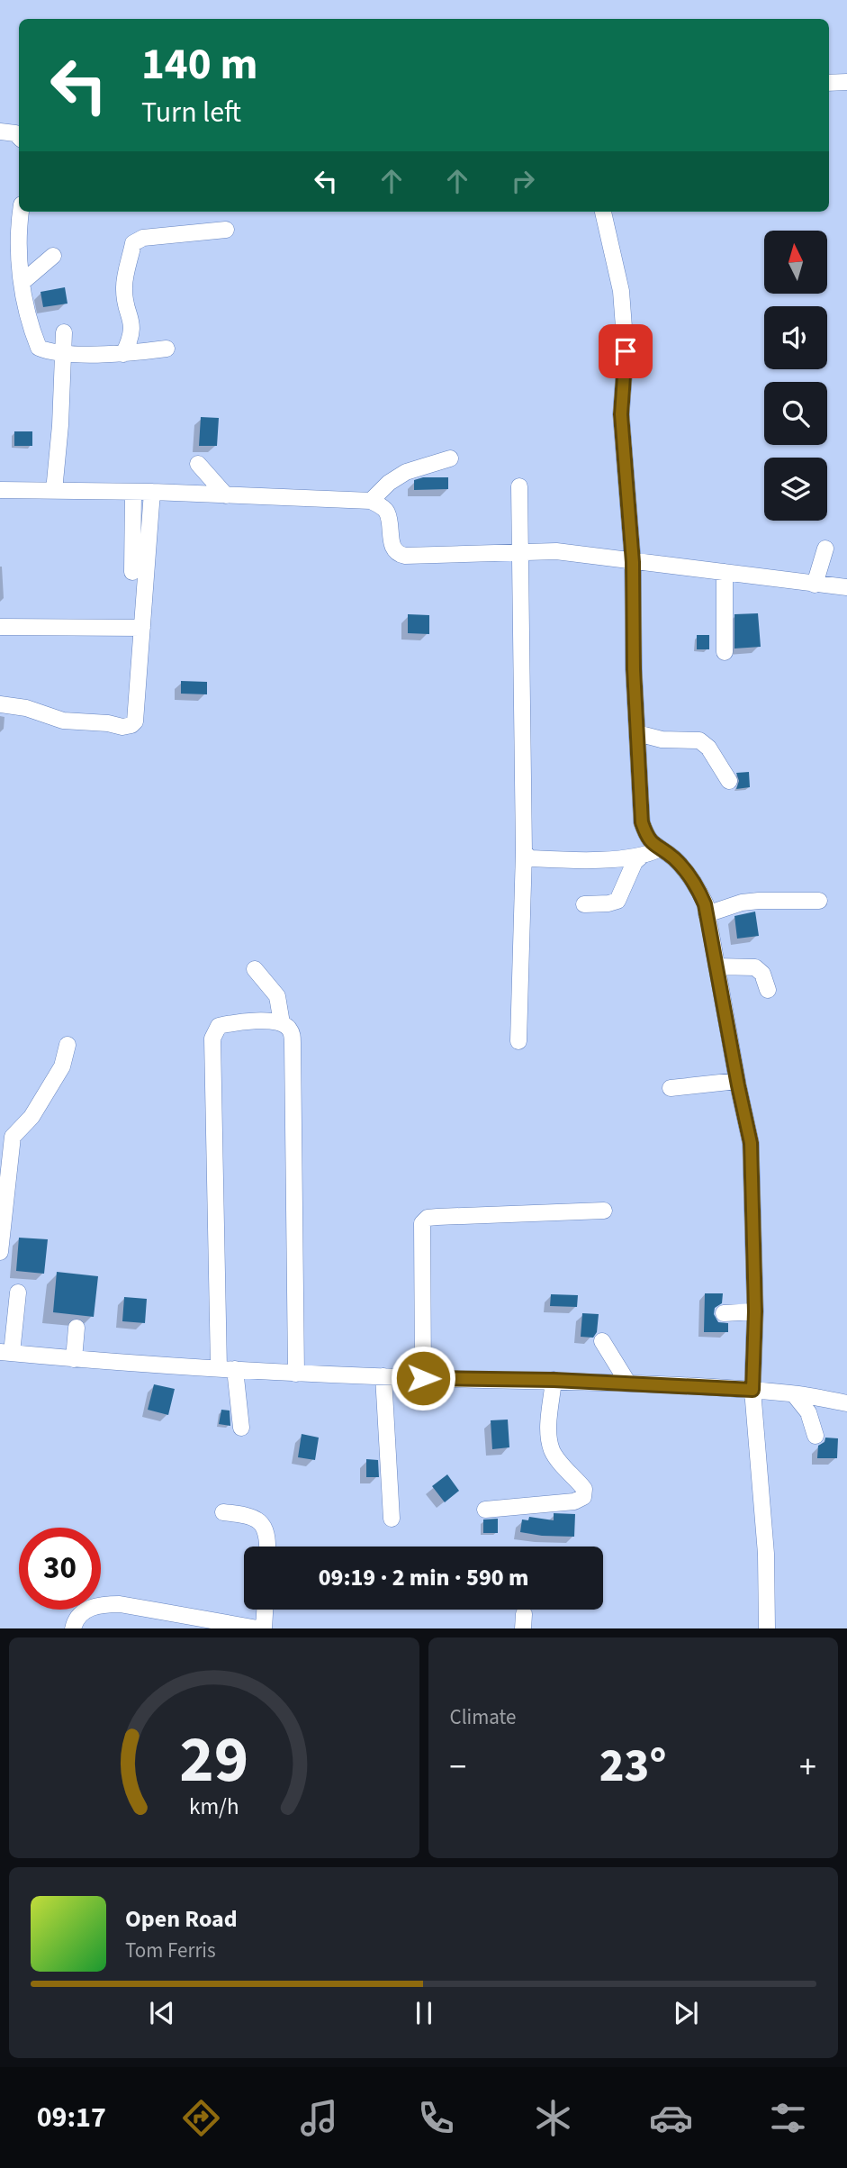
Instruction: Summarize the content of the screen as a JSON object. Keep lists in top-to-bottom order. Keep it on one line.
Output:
{"north":"top","page":{"turn":["140 m","Turn left"],"limit":"30","trip":"09:19 · 2 min · 590 m","tile":"Climate","heat":["−","23°","+"],"song":["Open Road","Tom Ferris"],"tabs":"09:17","gauge":["29","km/h"]}}
